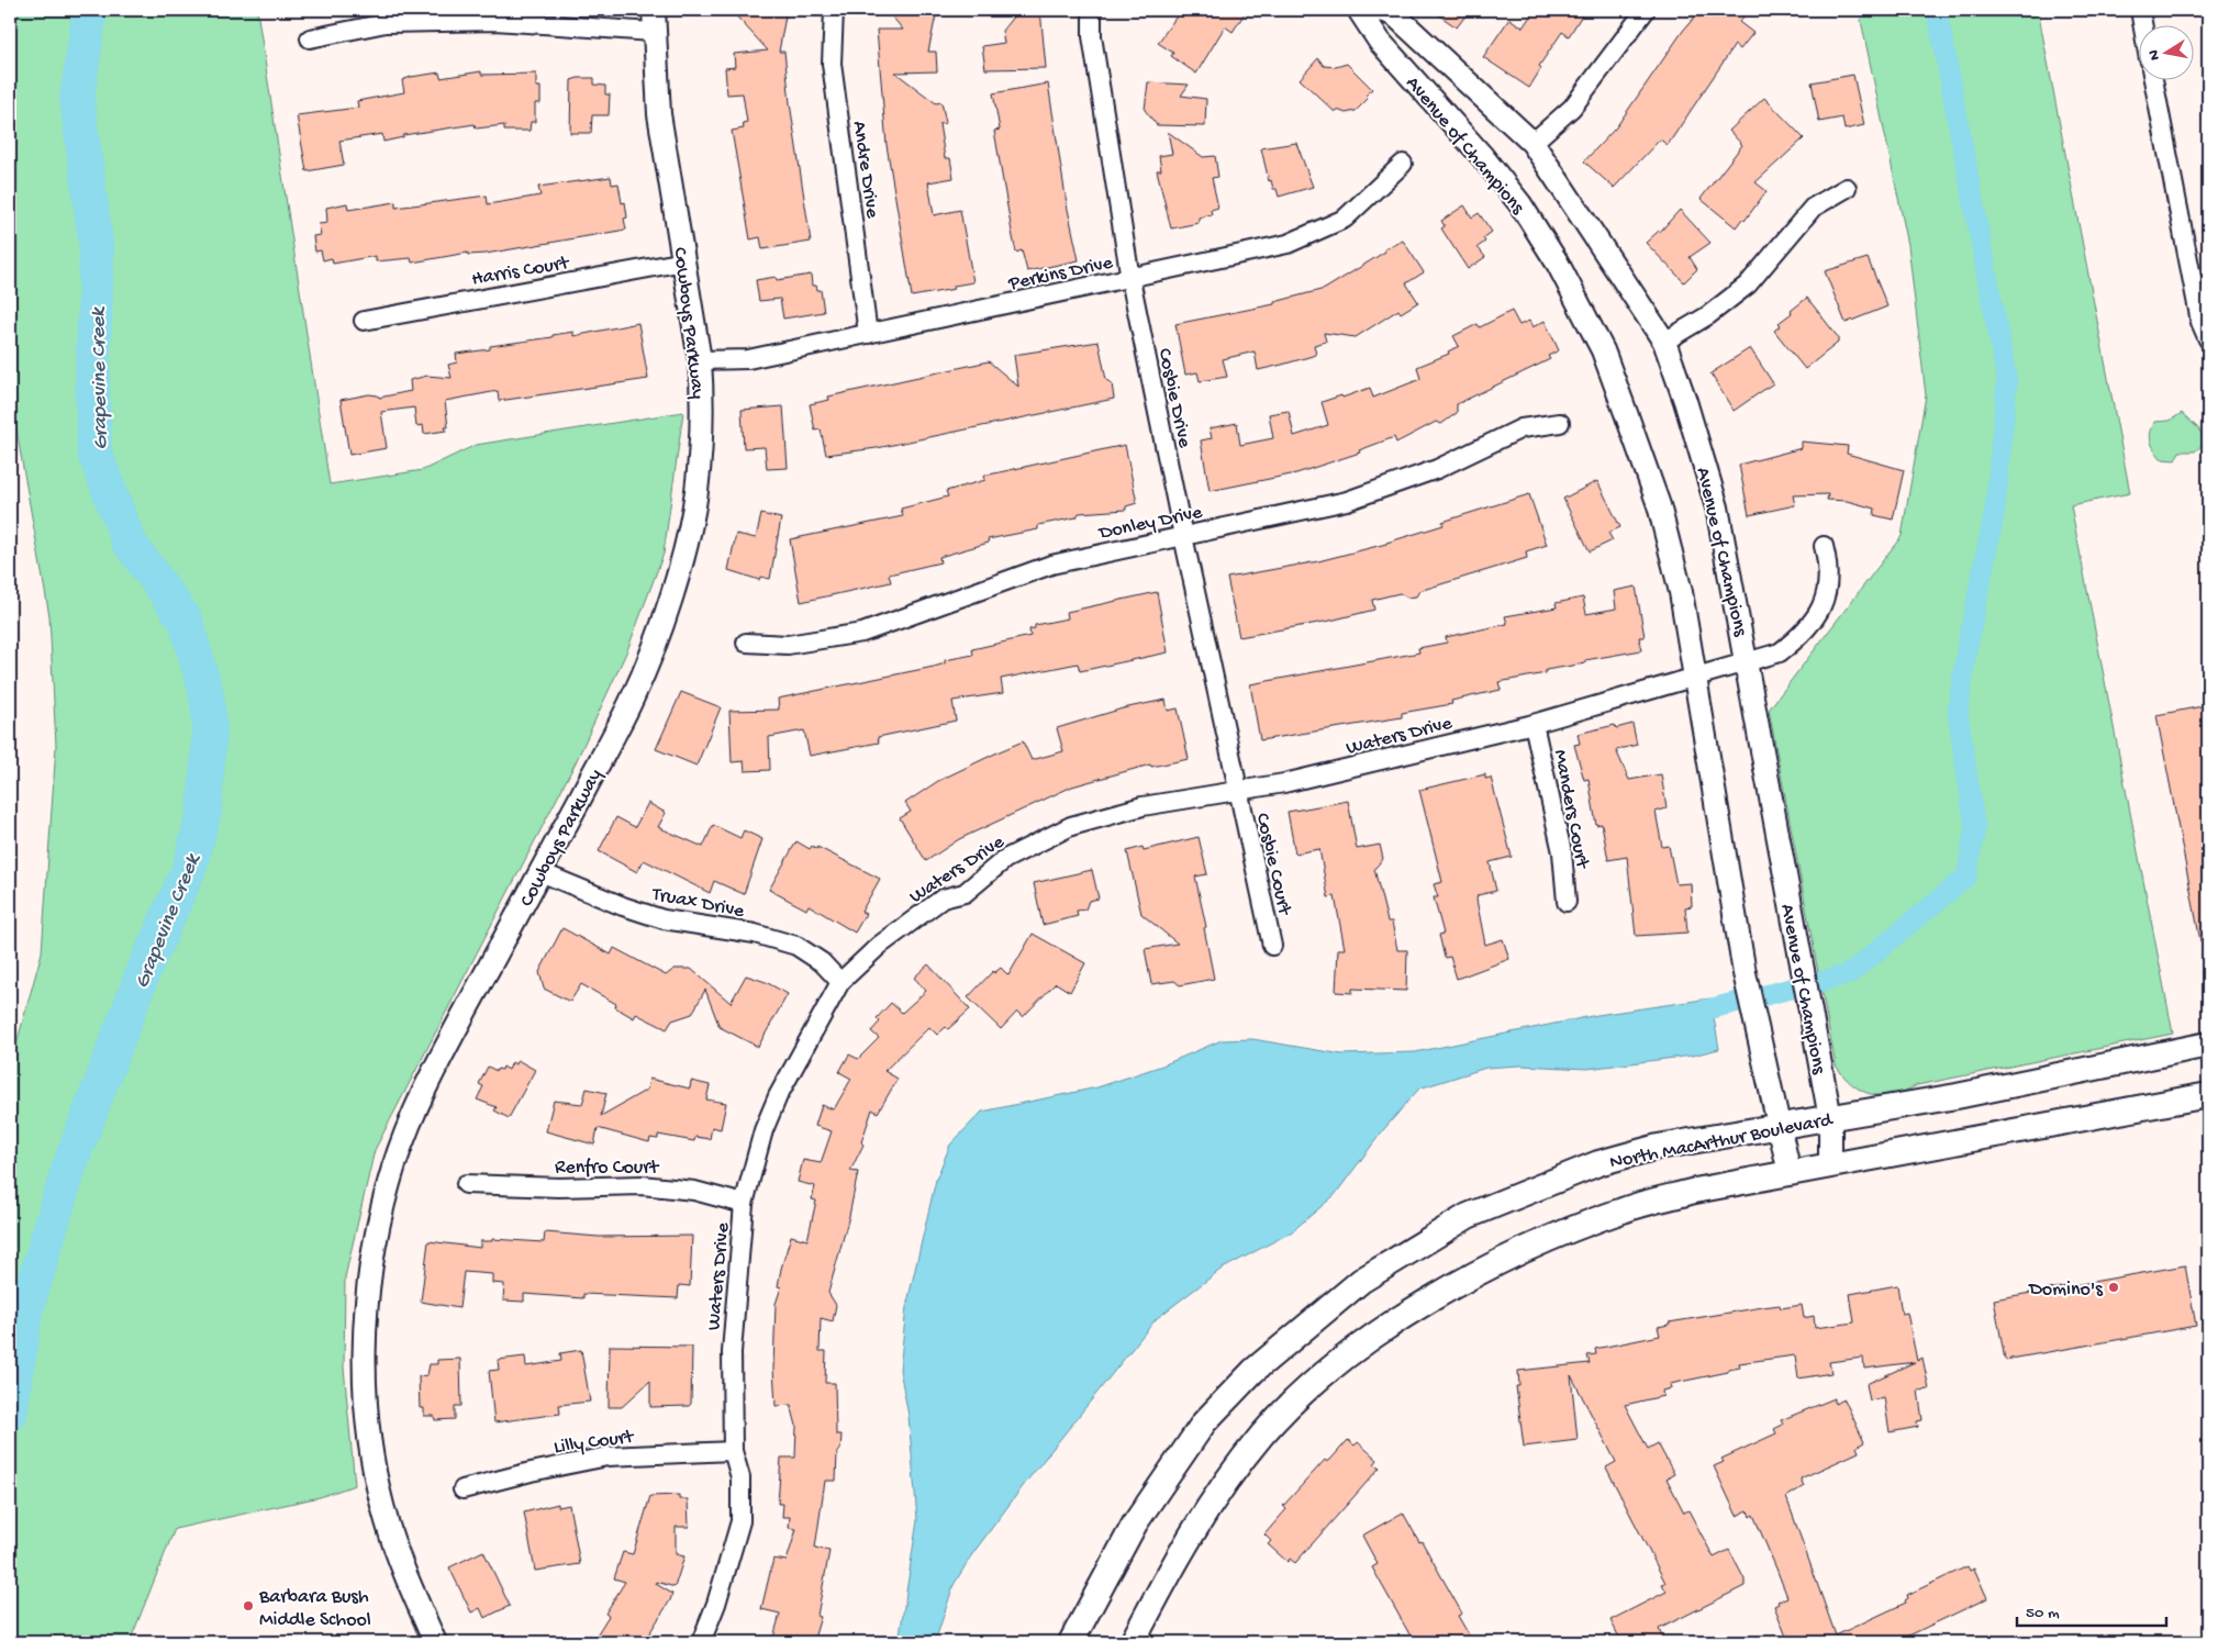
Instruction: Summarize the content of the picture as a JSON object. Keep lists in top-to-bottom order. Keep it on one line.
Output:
{"streets":{"main road":["North MacArthur Boulevard"],"street":["Avenue of Champions","Andre Drive","Harris Court","Perkins Drive","Cowboys Parkway","Cosbie Drive","Donley Drive","Waters Drive","Manders Court","Cosbie Court","Truax Drive","Renfro Court","Lilly Court"]},"crossings":[["Avenue of Champions","Waters Drive"],["Avenue of Champions","North MacArthur Boulevard"],["Andre Drive","Perkins Drive"],["Harris Court","Cowboys Parkway"],["Perkins Drive","Cowboys Parkway"],["Perkins Drive","Cosbie Drive"],["Cowboys Parkway","Truax Drive"],["Cosbie Drive","Donley Drive"],["Cosbie Drive","Waters Drive"],["Cosbie Drive","Cosbie Court"],["Waters Drive","Manders Court"],["Waters Drive","Cosbie Court"],["Waters Drive","Truax Drive"],["Waters Drive","Renfro Court"],["Waters Drive","Lilly Court"]],"water":["Grapevine Creek"],"places":["Domino's","Barbara Bush Middle School"],"scale_bar":"50 m","north":"left"}
